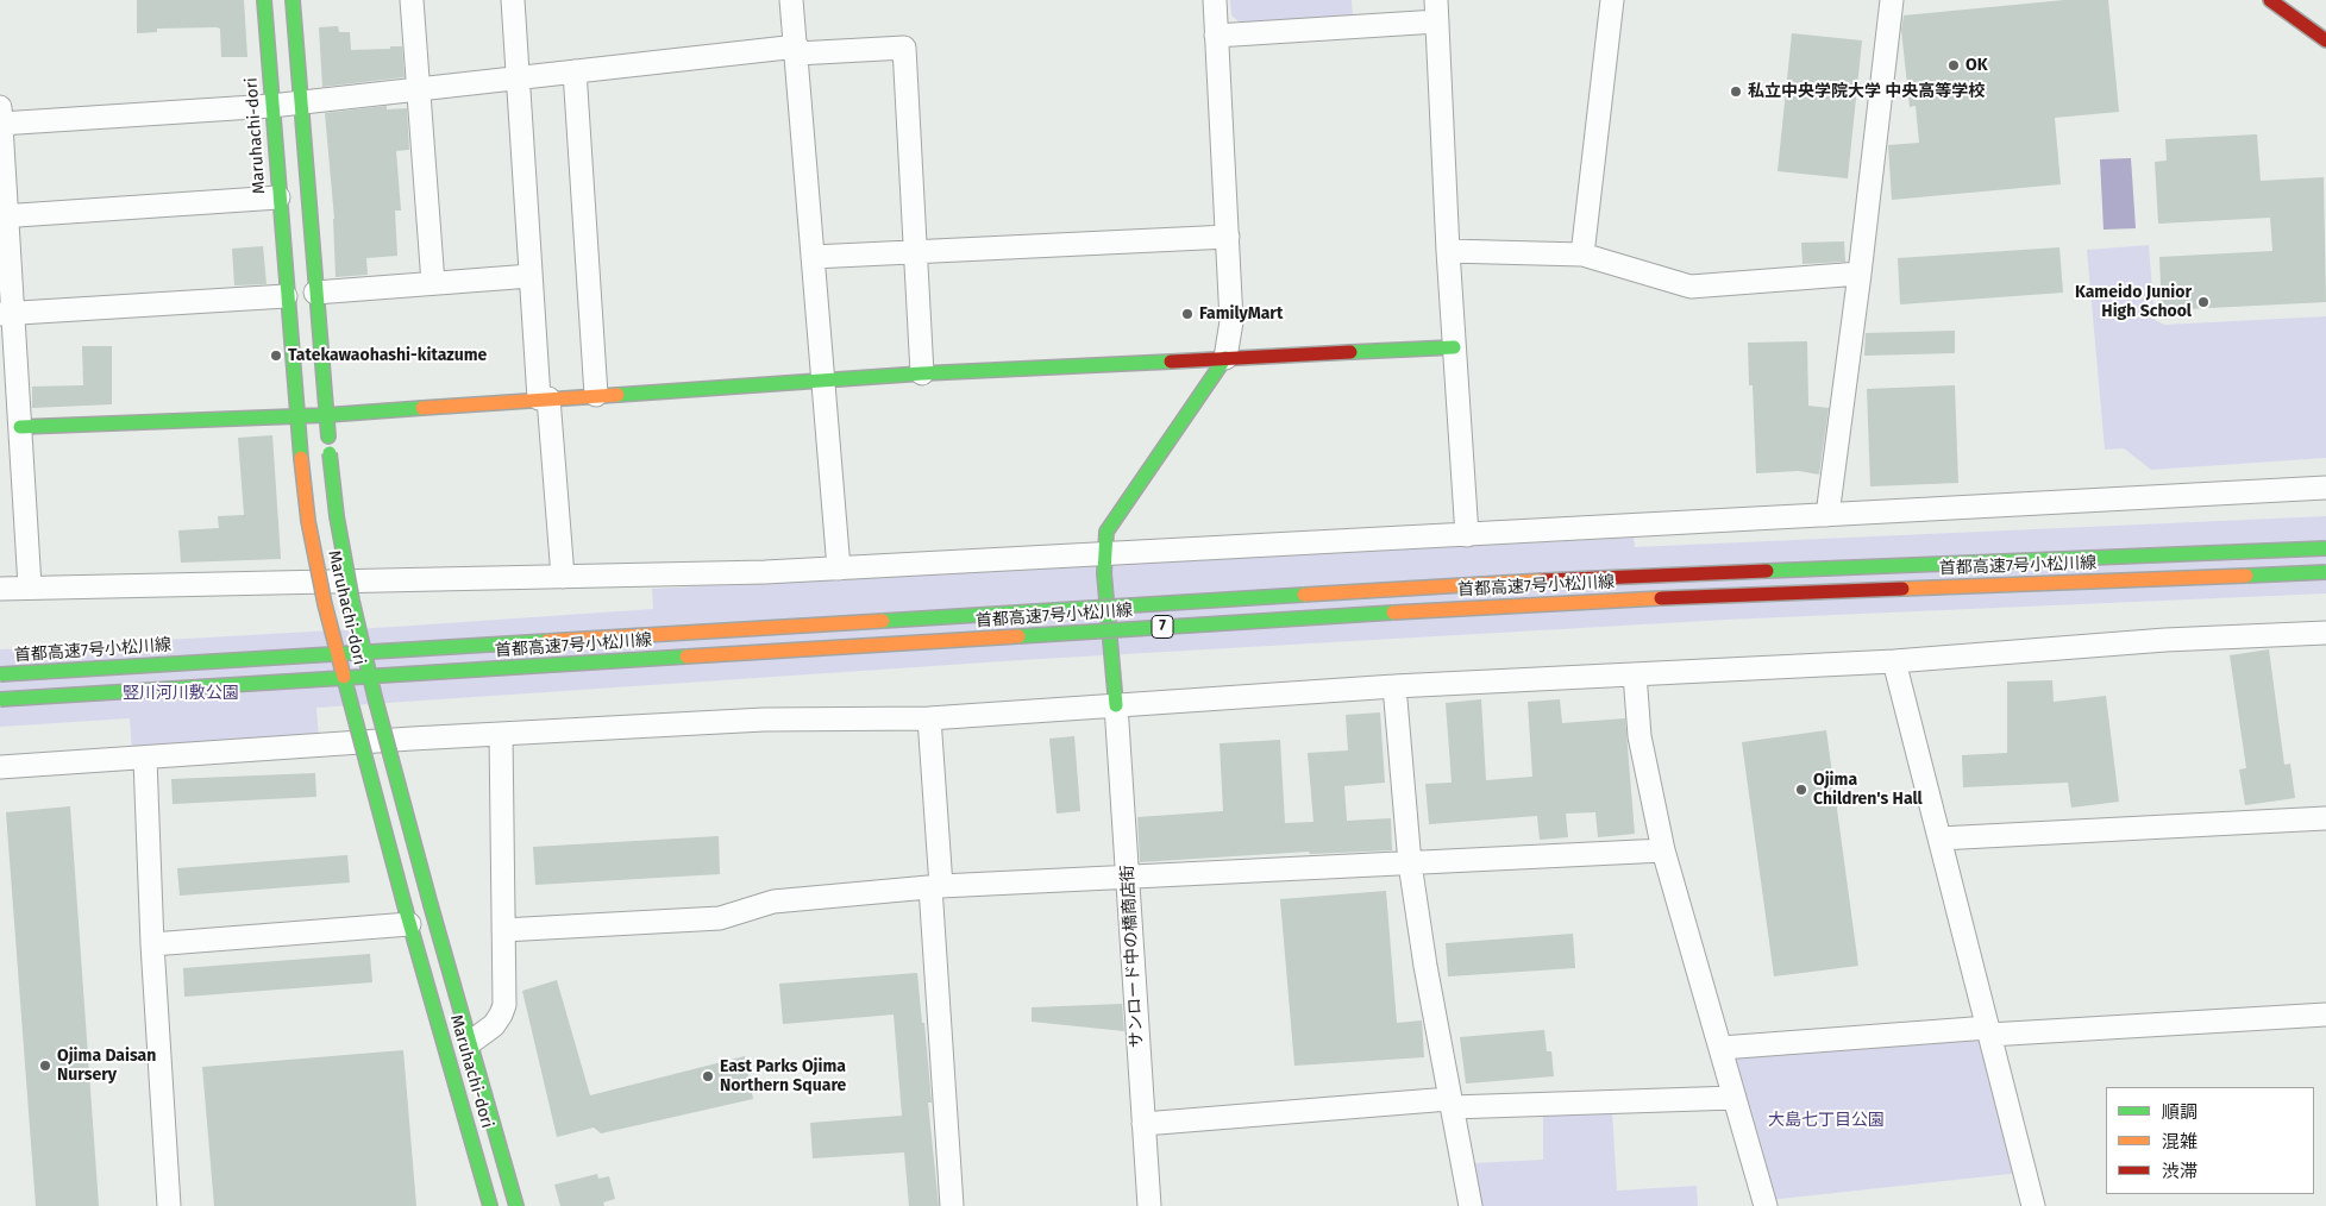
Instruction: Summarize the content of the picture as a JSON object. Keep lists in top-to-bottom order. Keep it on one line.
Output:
{"streets":{"main road":["Maruhachi-dori","首都高速7号小松川線","7"],"street":["サンロード中の橋商店街"]},"parks":["竪川河川敷公園","大島七丁目公園"],"places":["OK","私立中央学院大学 中央高等学校","Kameido Junior High School","FamilyMart","Tatekawaohashi-kitazume","Ojima Children's Hall","Ojima Daisan Nursery","East Parks Ojima Northern Square"],"legend":["順調","混雑","渋滞"]}
